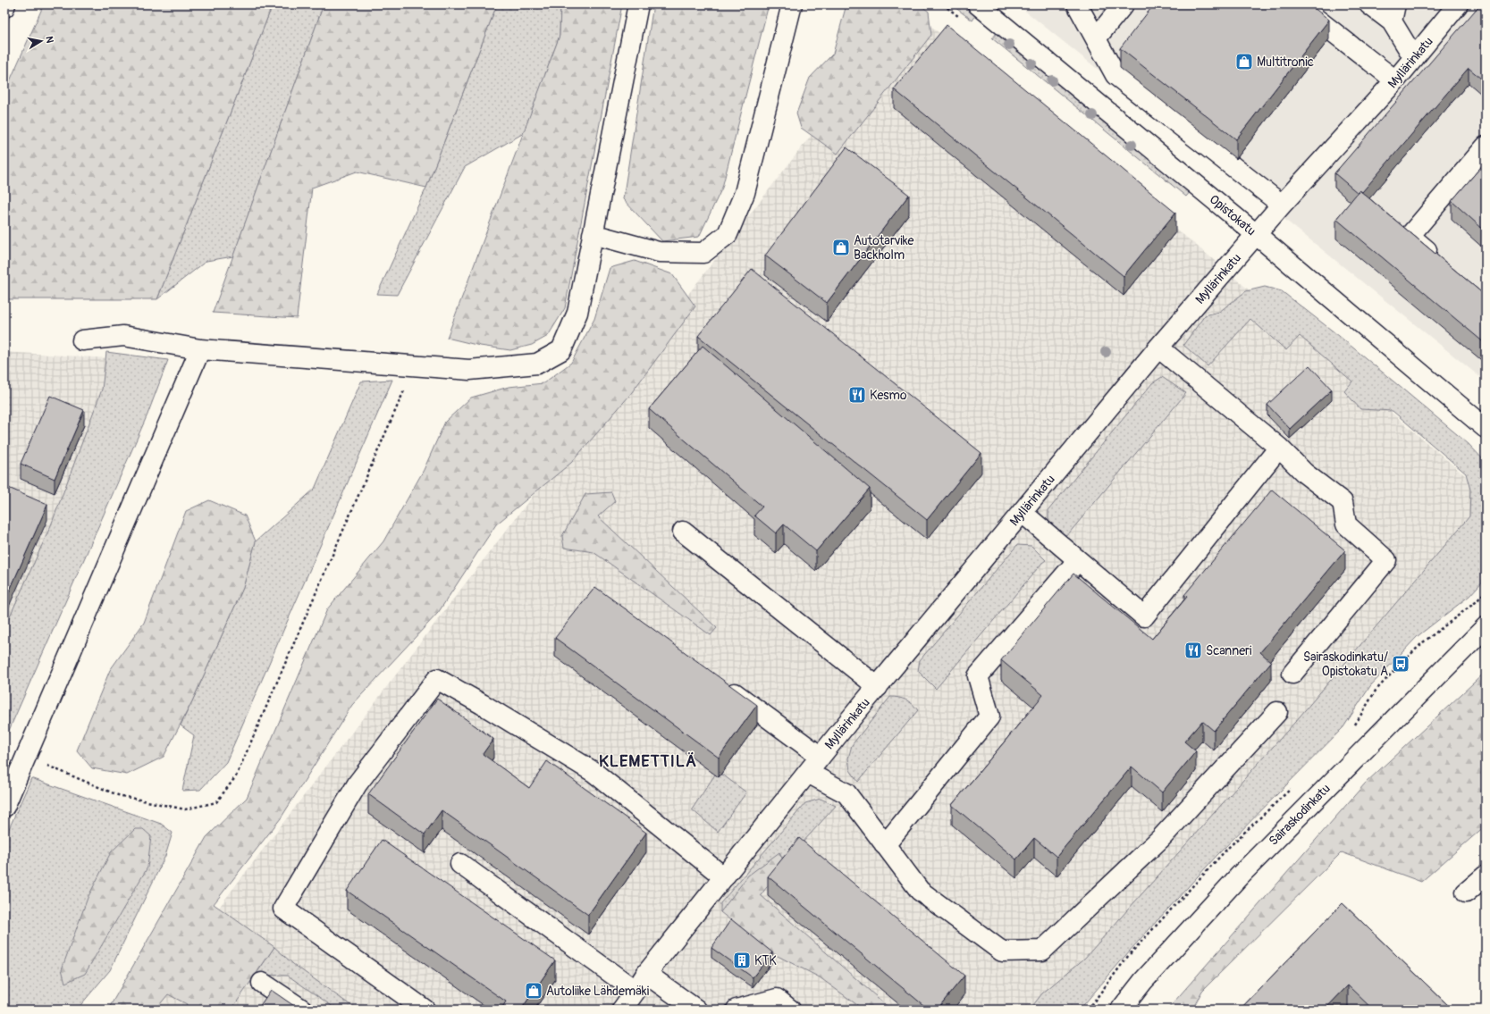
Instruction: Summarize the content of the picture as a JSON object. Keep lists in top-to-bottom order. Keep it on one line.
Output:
{"streets":{"street":["Myllärinkatu","Opistokatu","Sairaskodinkatu"]},"crossings":[["Myllärinkatu","Opistokatu"]],"districts":["KLEMETTILÄ"],"places":{"shop":["Multitronic","Autotarvike Backholm","Autoliike Lähdemäki"],"restaurant":["Kesmo","Scanneri"],"bus stop":["Sairaskodinkatu/ Opistokatu A"],"building":["KTK"]},"north":"right"}
